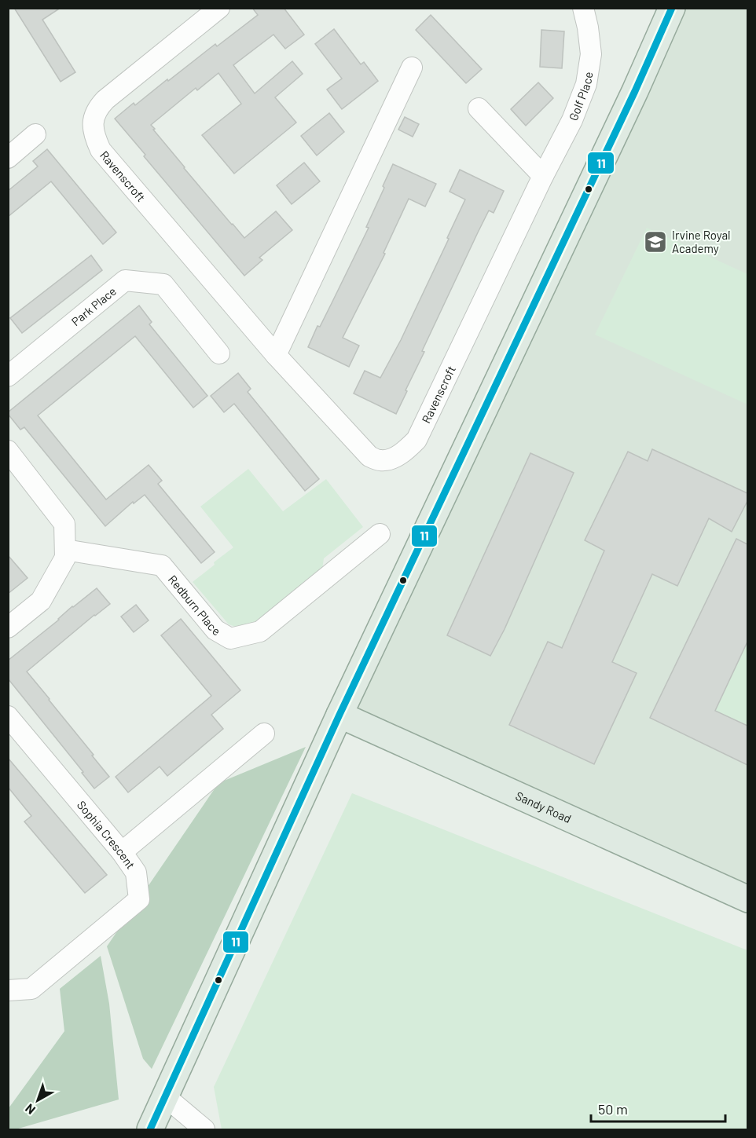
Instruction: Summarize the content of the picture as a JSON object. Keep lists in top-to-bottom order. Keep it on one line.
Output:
{"streets":{"main road":["Sandy Road"],"street":["Golf Place","Ravenscroft","Park Place","Redburn Place","Sophia Crescent"]},"crossings":[["Golf Place","Ravenscroft"]],"places":{"school or university":["Irvine Royal Academy"]},"lines":["transit line 11"],"scale_bar":"50 m","north":"bottom left"}
